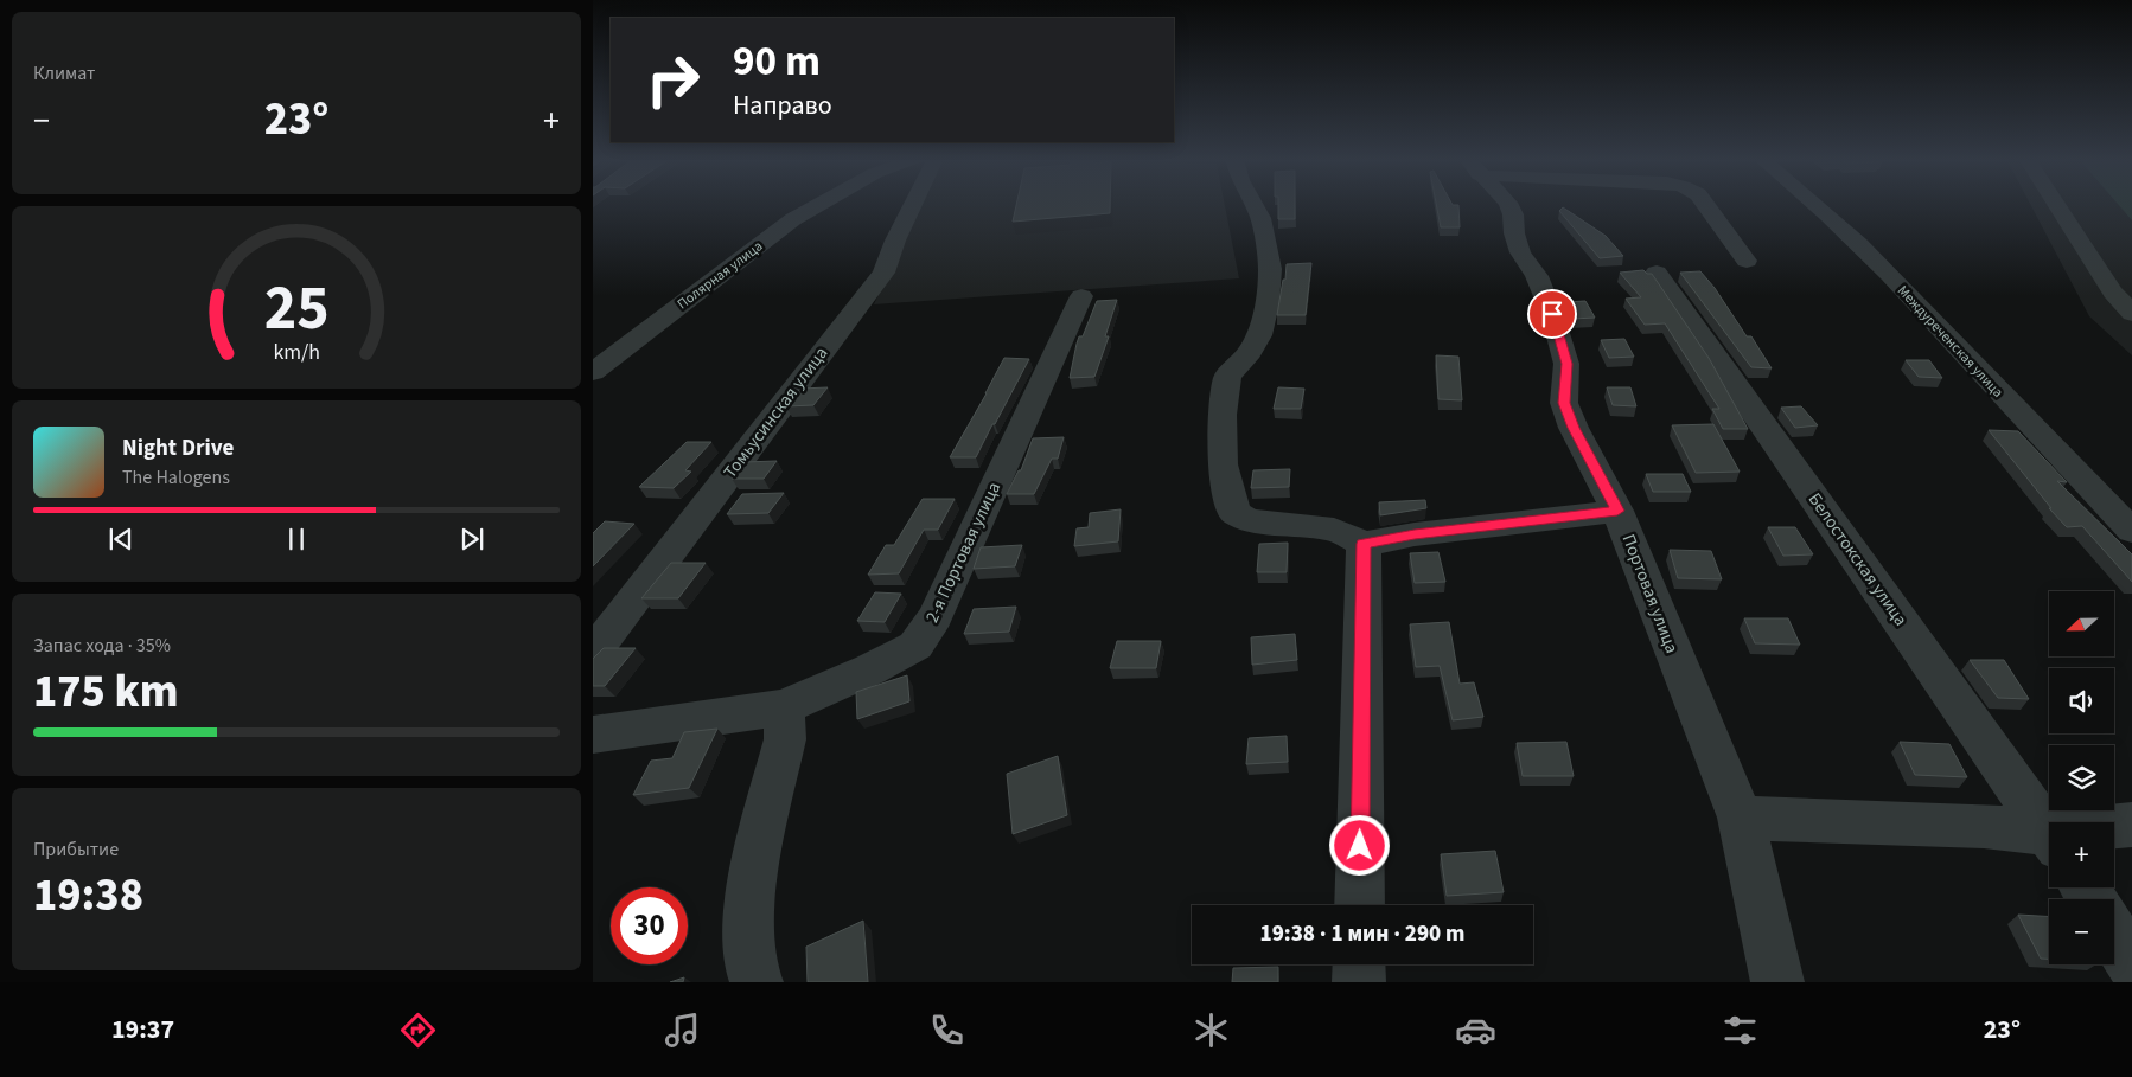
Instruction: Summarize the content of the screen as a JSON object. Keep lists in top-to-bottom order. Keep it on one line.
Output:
{"streets":{"street":["Полярная улица","Междуреченская улица","Томьусинская улица","2-я Портовая улица","Белостокская улица","Портовая улица"]},"north":"left","page":{"tile":["Климат",["Запас хода · 35%","175 km"],["Прибытие","19:38"]],"turn":["90 m","Направо"],"heat":["−","23°","+"],"song":["Night Drive","The Halogens"],"map_buttons":["+","−"],"limit":"30","trip":"19:38 · 1 мин · 290 m","tabs":["19:37","23°"],"gauge":["25","km/h"]}}
